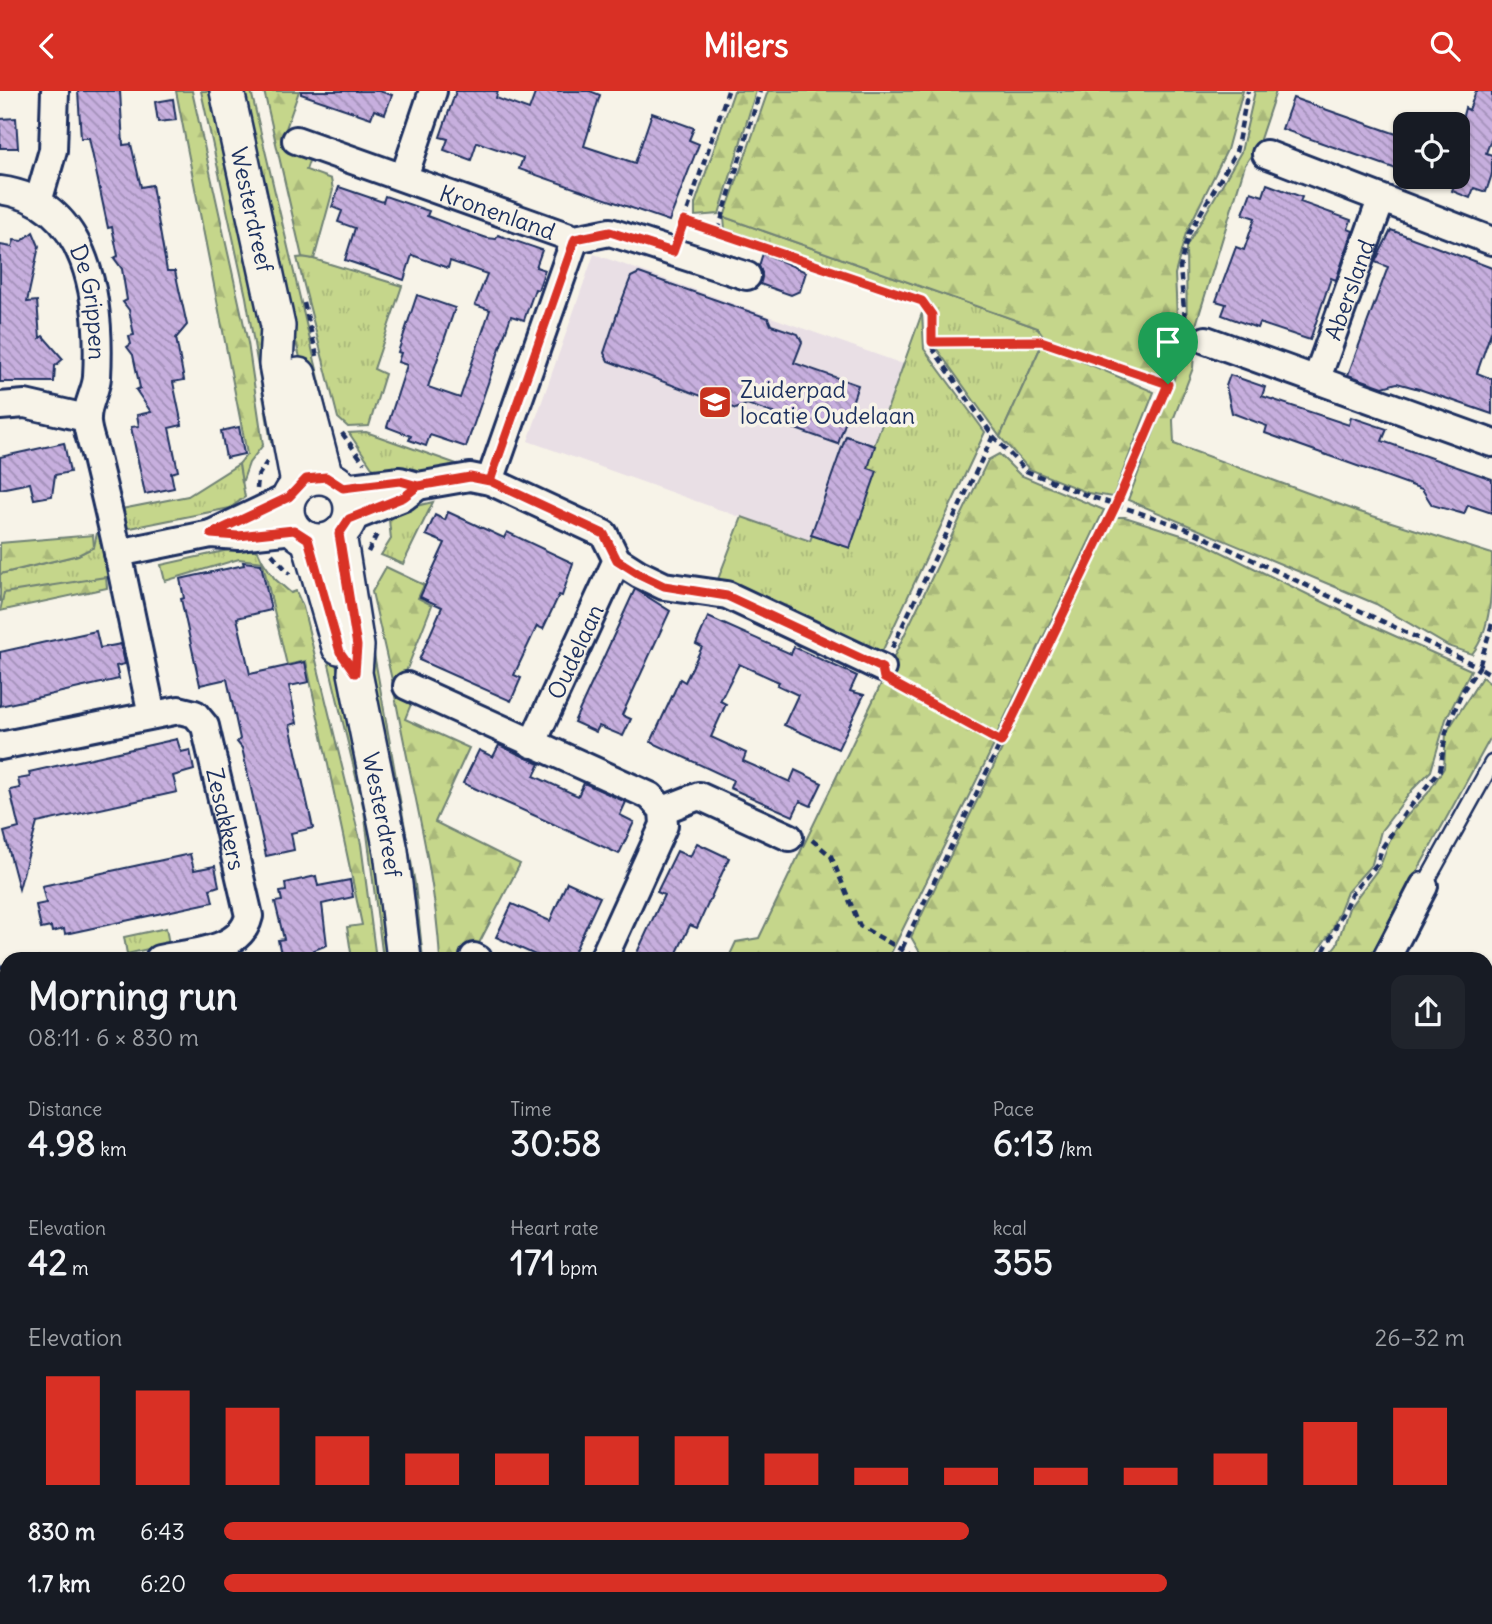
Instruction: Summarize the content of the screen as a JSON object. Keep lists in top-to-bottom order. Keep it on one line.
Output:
{"streets":{"street":["Westerdreef","Kronenland","Abersland","De Grippen","Oudelaan","Zesakkers"]},"places":{"school or university":["Zuiderpad locatie Oudelaan"]},"page":{"header":"Milers","heading":["Morning run","08:11 · 6 × 830 m"],"stats":[["Distance","4.98 km"],["Time","30:58"],["Pace","6:13 /km"],["Elevation","42 m"],["Heart rate","171 bpm"],["kcal","355"]],"chart":["Elevation","26–32 m"],"list":[{"name":"830 m","note":"6:43"},{"name":"1.7 km","note":"6:20"}]}}
